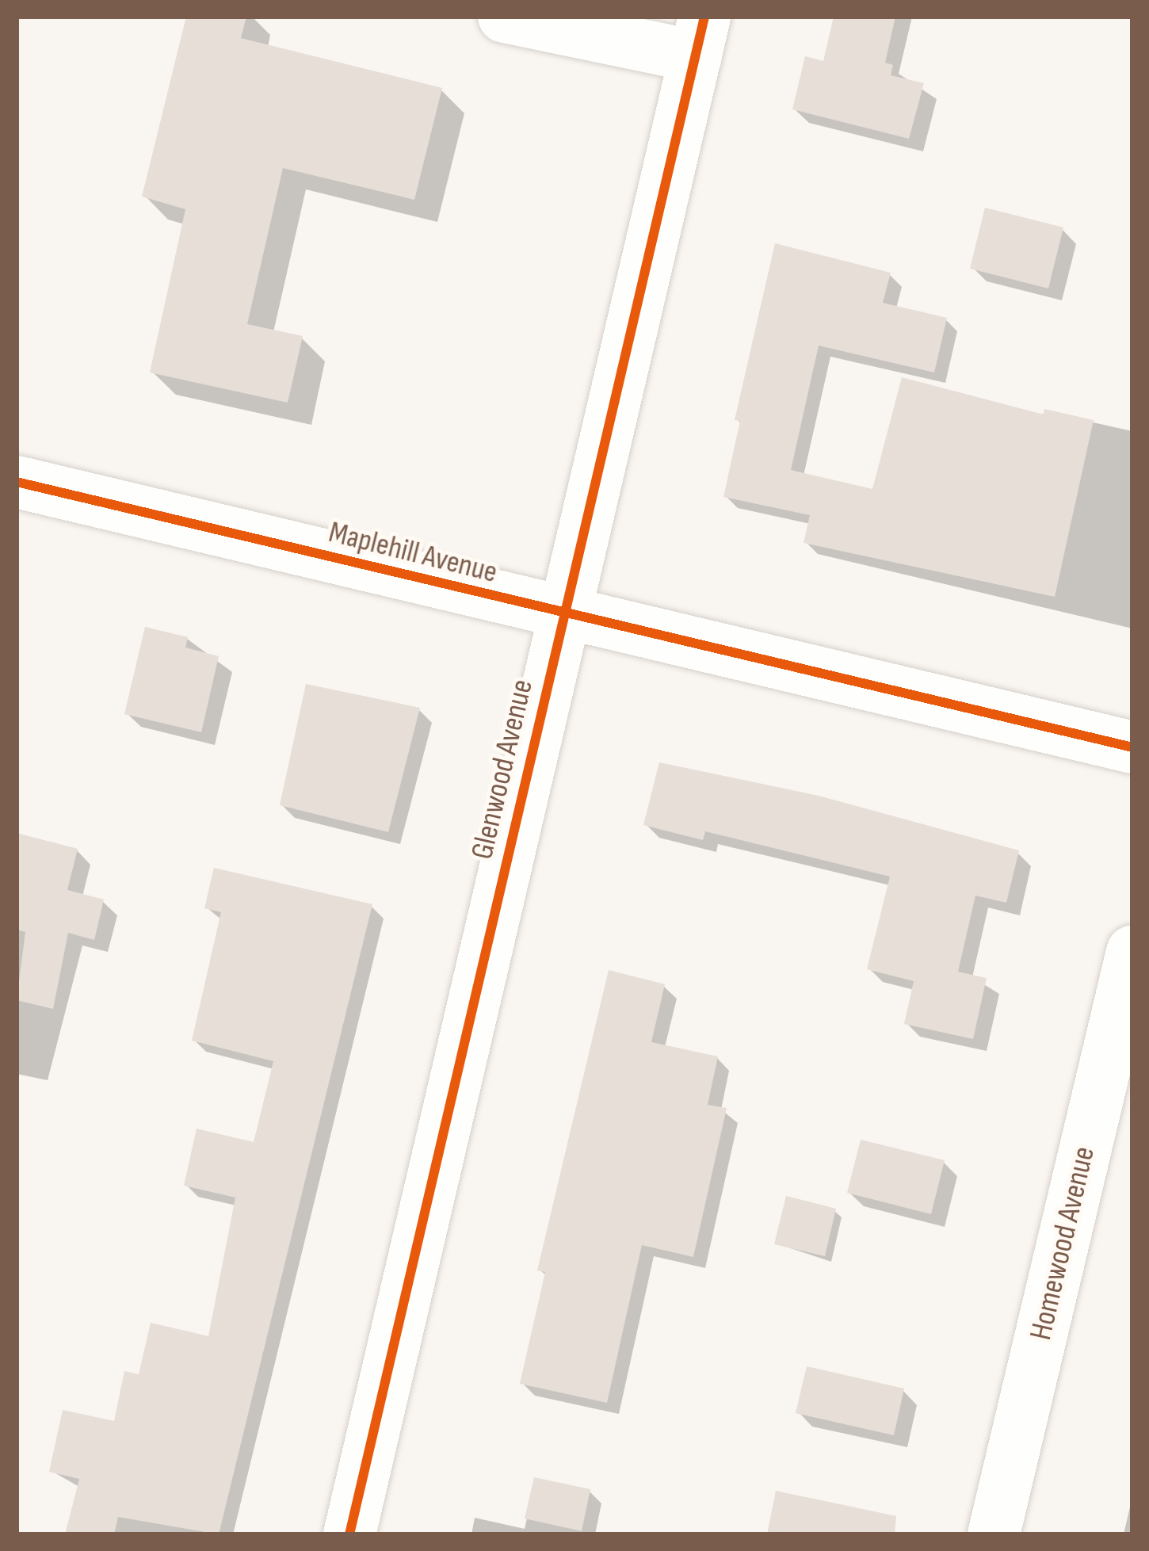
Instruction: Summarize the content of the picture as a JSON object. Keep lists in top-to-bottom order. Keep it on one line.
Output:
{"streets":{"street":["Maplehill Avenue","Glenwood Avenue","Homewood Avenue"]},"crossings":[["Maplehill Avenue","Glenwood Avenue"]]}
